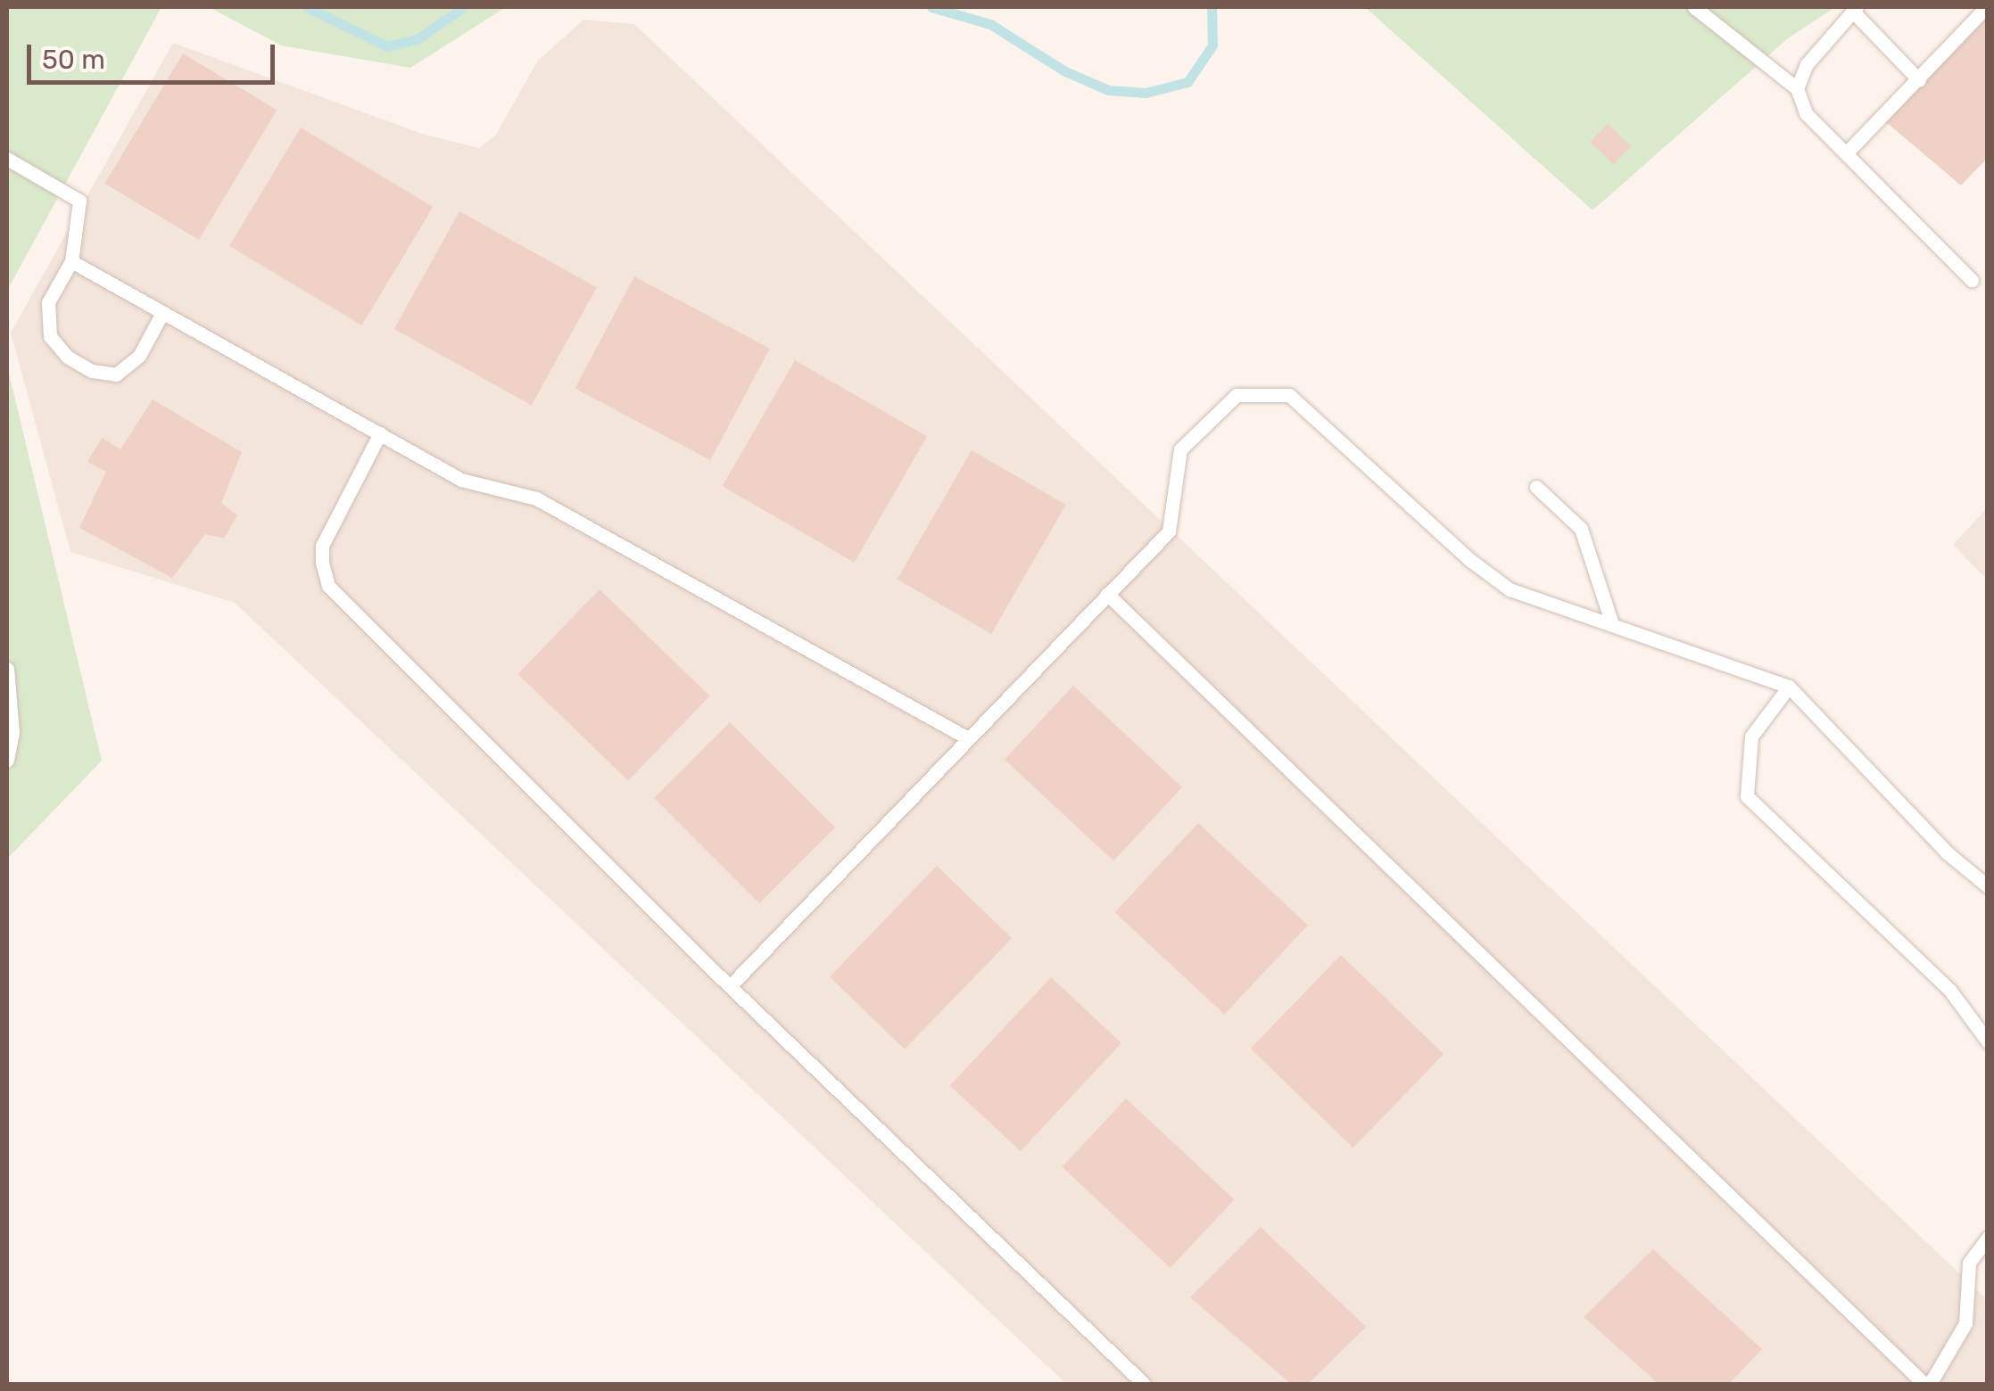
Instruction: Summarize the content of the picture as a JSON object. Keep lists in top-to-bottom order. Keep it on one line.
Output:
{"scale_bar":"50 m"}
